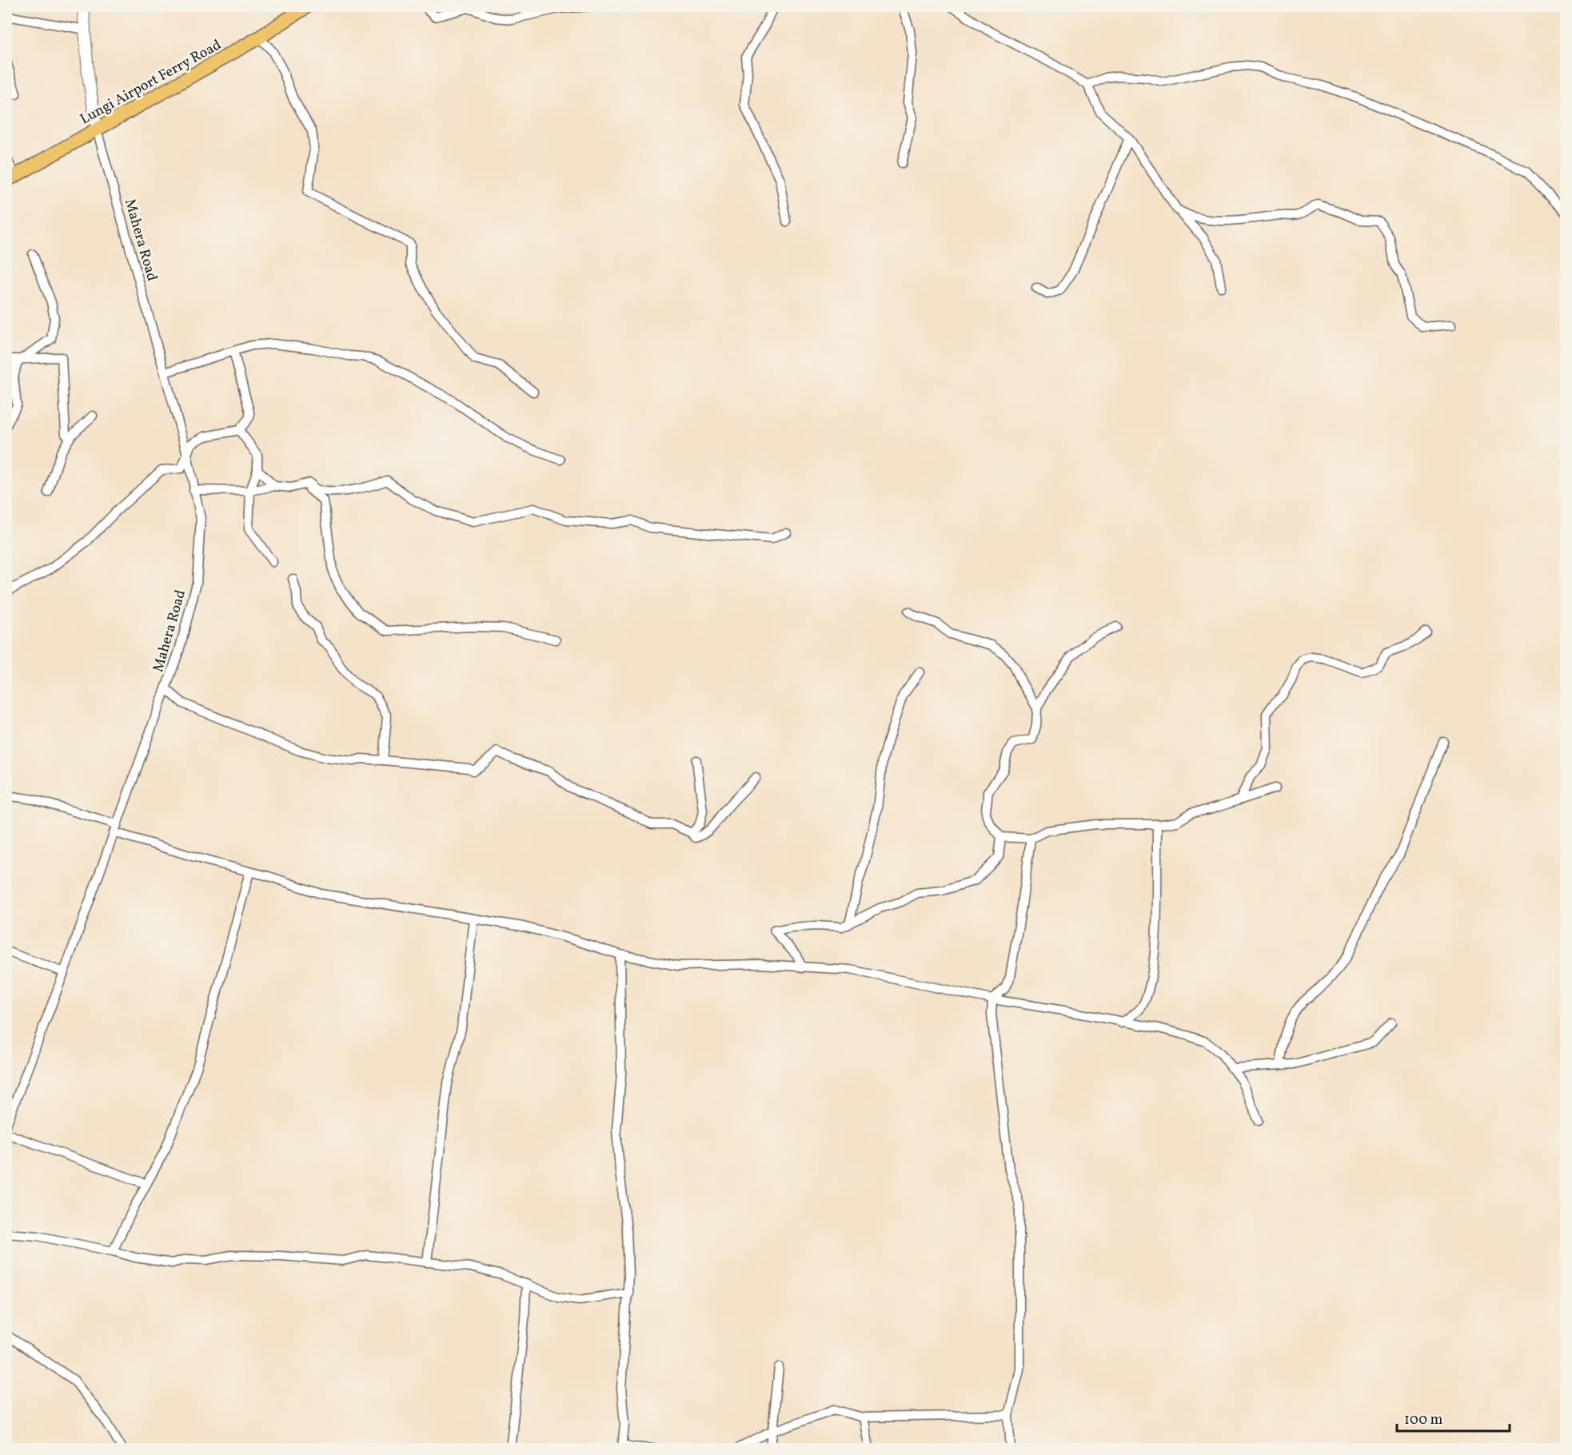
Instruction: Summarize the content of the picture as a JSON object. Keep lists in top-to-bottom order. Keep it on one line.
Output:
{"streets":{"main road":["Lungi Airport Ferry Road"],"street":["Mahera Road"]},"crossings":[["Lungi Airport Ferry Road","Mahera Road"]],"scale_bar":"100 m"}
